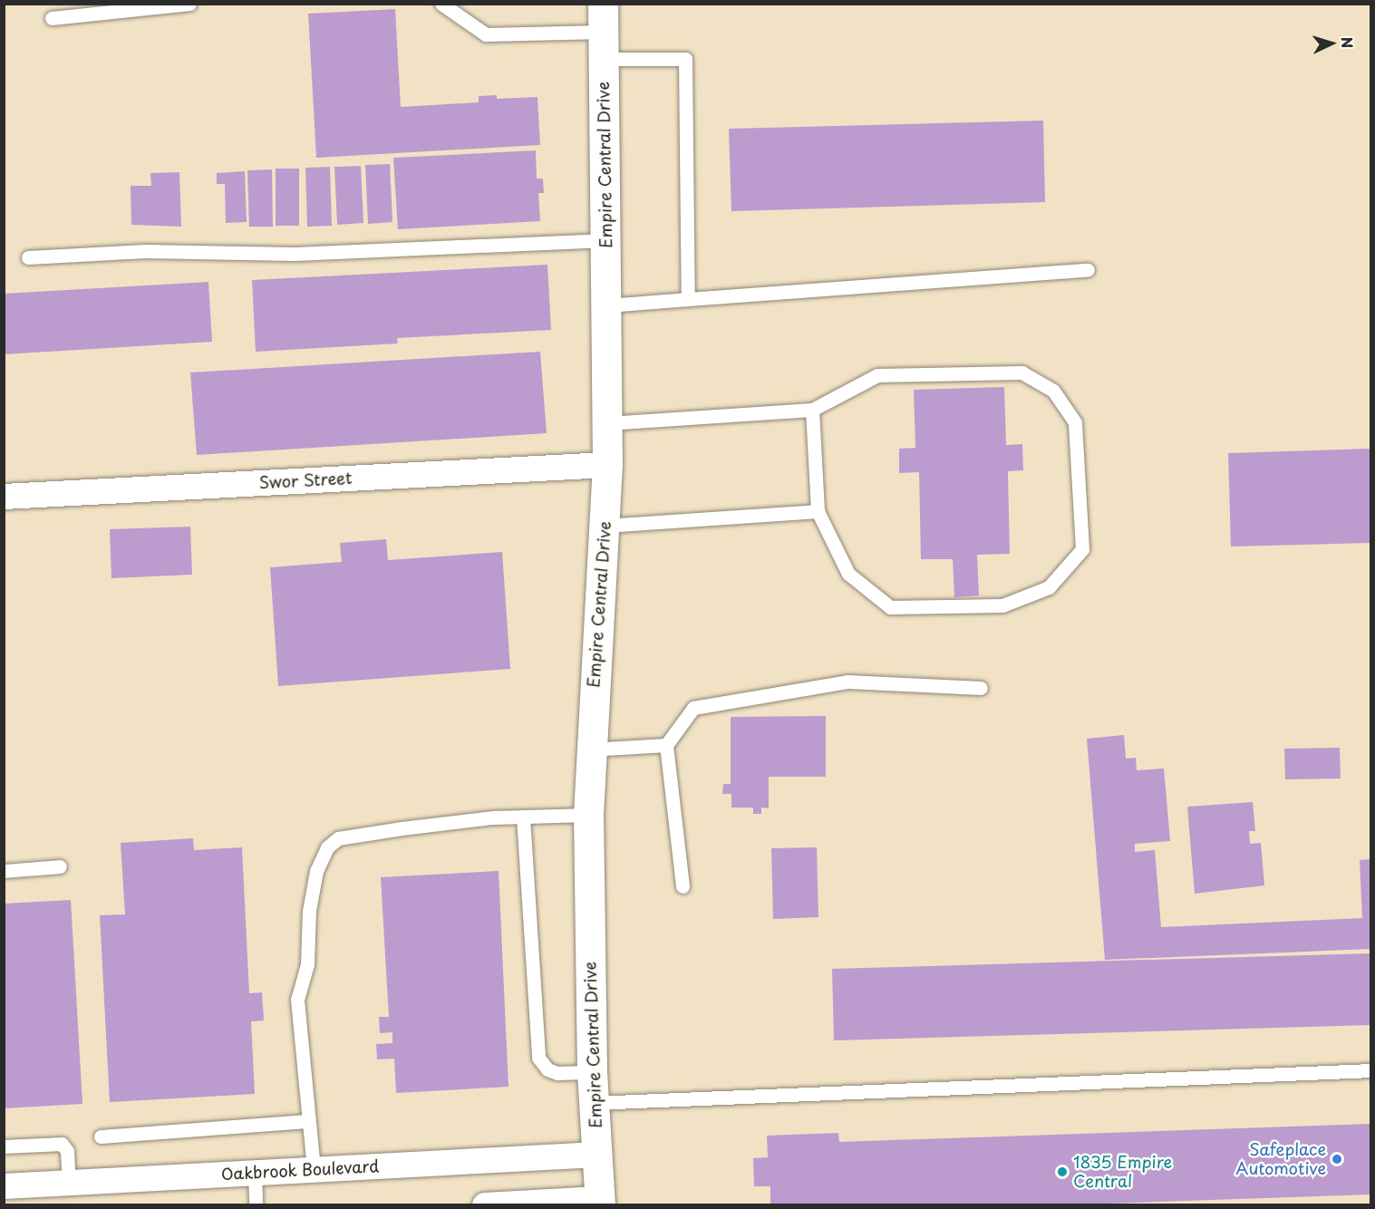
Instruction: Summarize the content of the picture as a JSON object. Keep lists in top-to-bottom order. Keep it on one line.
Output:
{"streets":{"street":["Empire Central Drive","Swor Street","Oakbrook Boulevard"]},"crossings":[["Empire Central Drive","Swor Street"],["Empire Central Drive","Oakbrook Boulevard"]],"places":["Safeplace Automotive","1835 Empire Central"],"north":"right"}
